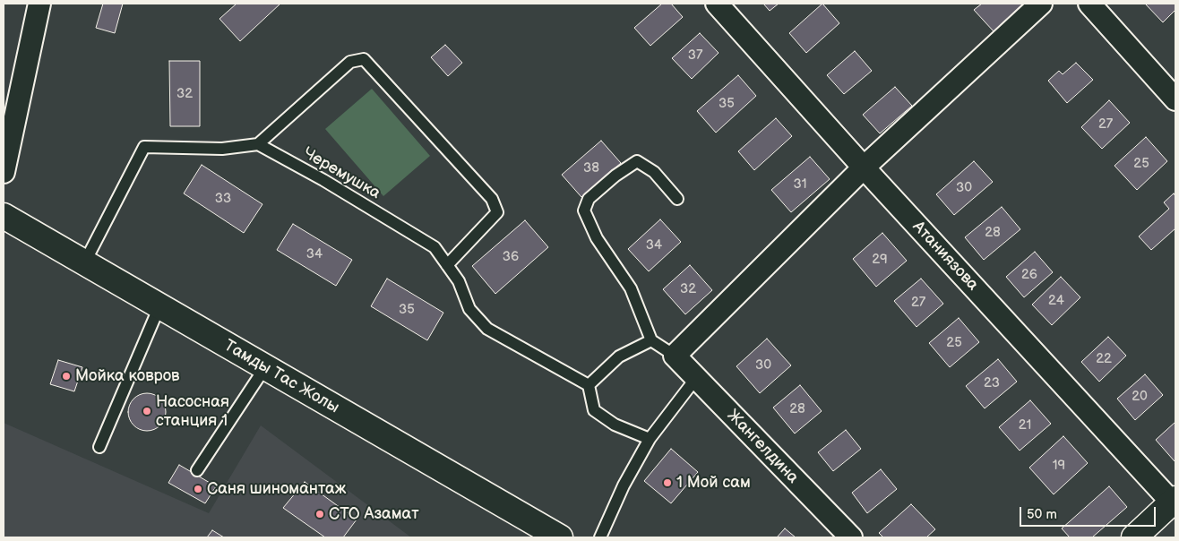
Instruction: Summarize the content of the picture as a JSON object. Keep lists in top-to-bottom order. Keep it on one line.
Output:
{"streets":{"main road":["Тамды Тас Жолы"],"street":["Атаниязова","Жангелдина"],"lane":["Черемушка"]},"crossings":[["Черемушка","Жангелдина"]],"places":["Мойка ковров","Насосная станция 1","1 Мой сам","Саня шиномантаж","СТО Азамат"],"house_numbers":["37","32","35","27","25","38","31","30","33","28","34","34","36","29","26","32","24","27","35","25","22","30","23","20","28","21","19"],"scale_bar":"50 m"}
